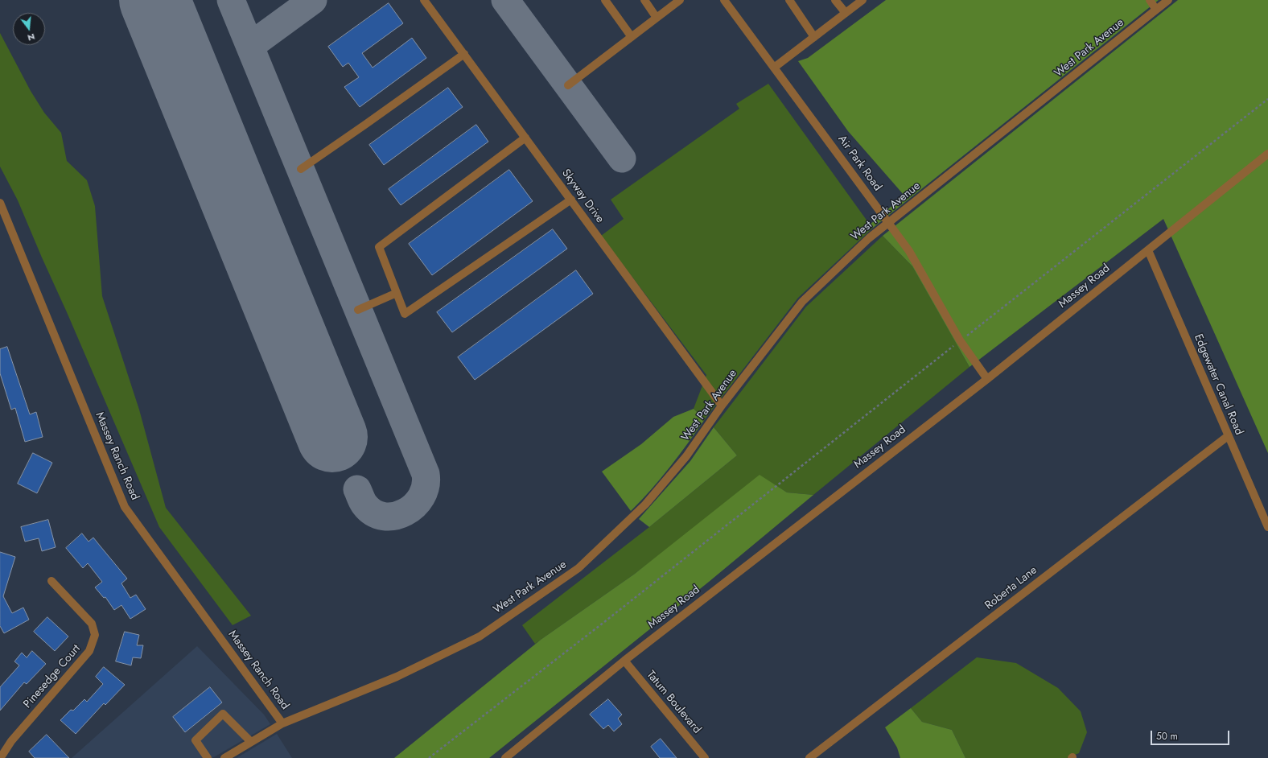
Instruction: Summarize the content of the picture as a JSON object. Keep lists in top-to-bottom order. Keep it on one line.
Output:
{"streets":{"street":["West Park Avenue","Air Park Road","Skyway Drive","Massey Road","Edgewater Canal Road","Massey Ranch Road","Roberta Lane","Pinesedge Court","Tatum Boulevard"]},"crossings":[["West Park Avenue","Air Park Road"],["West Park Avenue","Skyway Drive"],["West Park Avenue","Massey Ranch Road"],["Air Park Road","Massey Road"],["Massey Road","Edgewater Canal Road"],["Massey Road","Tatum Boulevard"],["Edgewater Canal Road","Roberta Lane"]],"scale_bar":"50 m","north":"bottom"}
